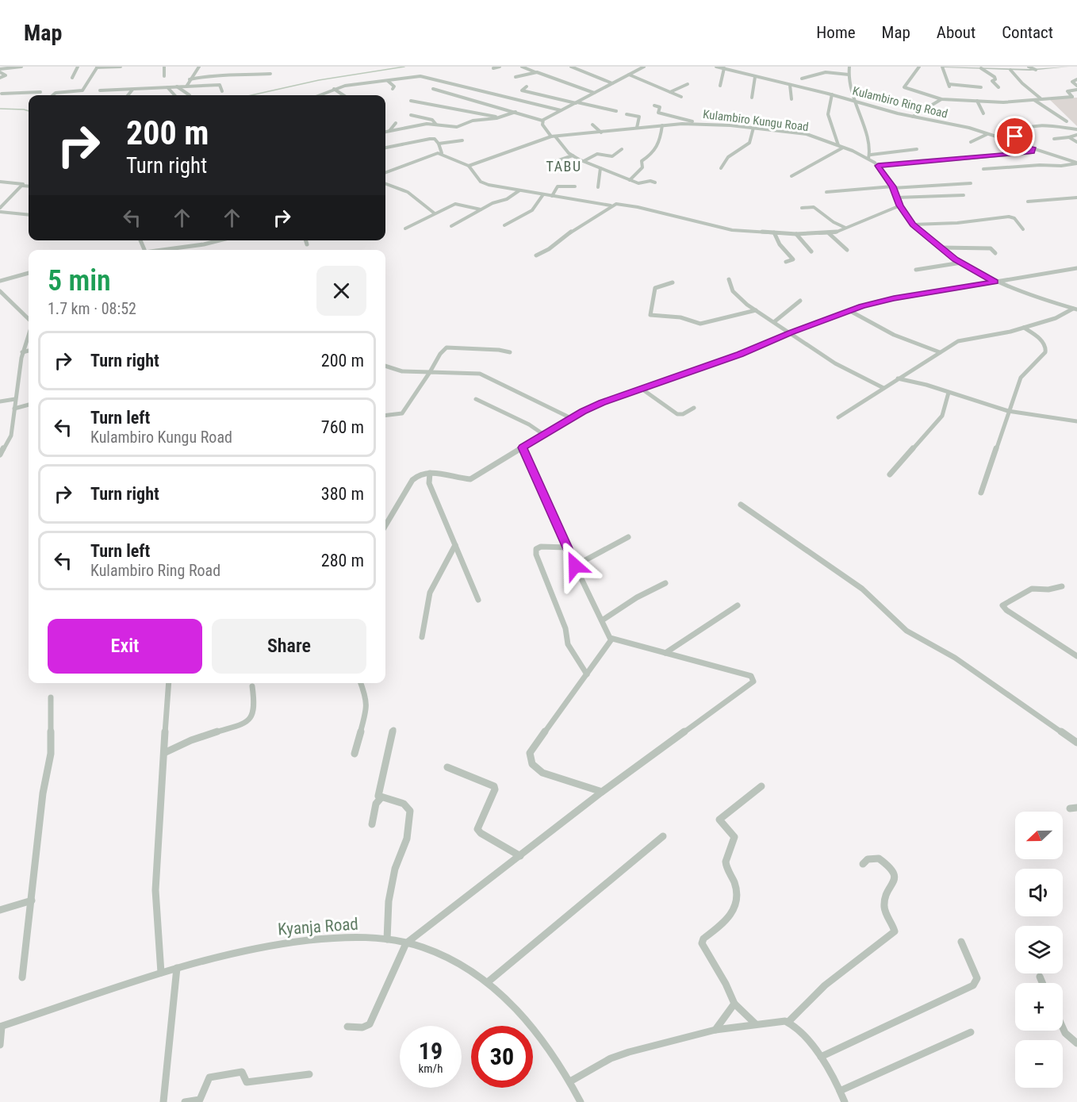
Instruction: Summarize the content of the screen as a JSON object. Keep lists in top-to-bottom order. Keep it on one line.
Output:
{"streets":{"street":["Kulambiro Ring Road","Kulambiro Kungu Road","Kyanja Road"]},"districts":["TABU"],"north":"left","page":{"header":"Map","nav":["Home","Map","About","Contact"],"turn":["200 m","Turn right"],"heading":["5 min","1.7 km · 08:52"],"list":[{"name":"Turn right","value":"200 m"},{"name":"Turn left","note":"Kulambiro Kungu Road","value":"760 m"},{"name":"Turn right","value":"380 m"},{"name":"Turn left","note":"Kulambiro Ring Road","value":"280 m"}],"buttons":["Exit","Share"],"map_buttons":["+","−"],"speed":"19 km/h","limit":"30"}}
